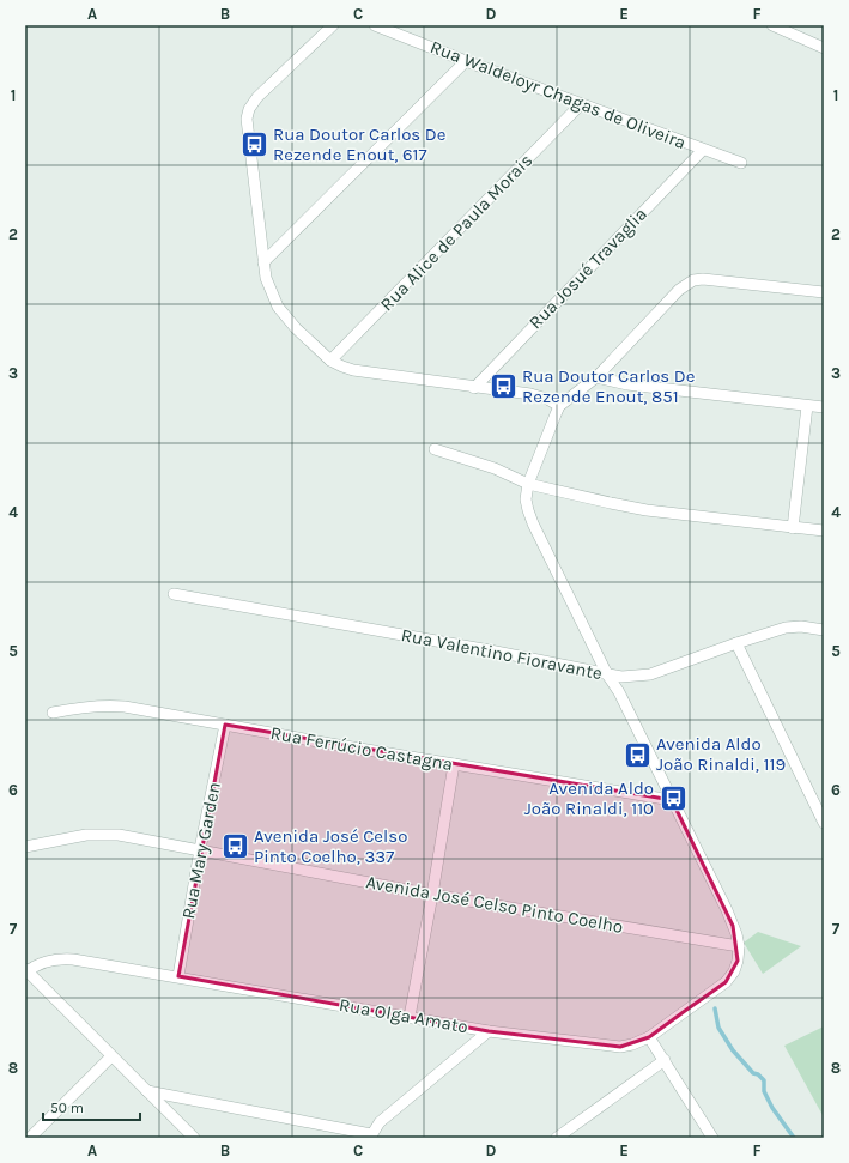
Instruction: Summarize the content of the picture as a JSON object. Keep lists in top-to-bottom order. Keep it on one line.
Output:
{"streets":{"street":["Rua Waldeloyr Chagas de Oliveira","Rua Alice de Paula Morais","Rua Josué Travaglia","Rua Valentino Fioravante","Rua Ferrúcio Castagna","Rua Mary Garden","Avenida José Celso Pinto Coelho","Rua Olga Amato"]},"crossings":[["Rua Waldeloyr Chagas de Oliveira","Rua Alice de Paula Morais"],["Rua Waldeloyr Chagas de Oliveira","Rua Josué Travaglia"],["Rua Ferrúcio Castagna","Rua Mary Garden"],["Rua Mary Garden","Avenida José Celso Pinto Coelho"],["Rua Mary Garden","Rua Olga Amato"],["Avenida José Celso Pinto Coelho","Rua Olga Amato"]],"places":{"bus stop":["Rua Doutor Carlos De Rezende Enout, 617","Rua Doutor Carlos De Rezende Enout, 851","Avenida Aldo João Rinaldi, 119","Avenida Aldo João Rinaldi, 110","Avenida José Celso Pinto Coelho, 337"]},"scale_bar":"50 m","grid":{"columns":["A","B","C","D","E","F"],"rows":["1","2","3","4","5","6","7","8"]}}
